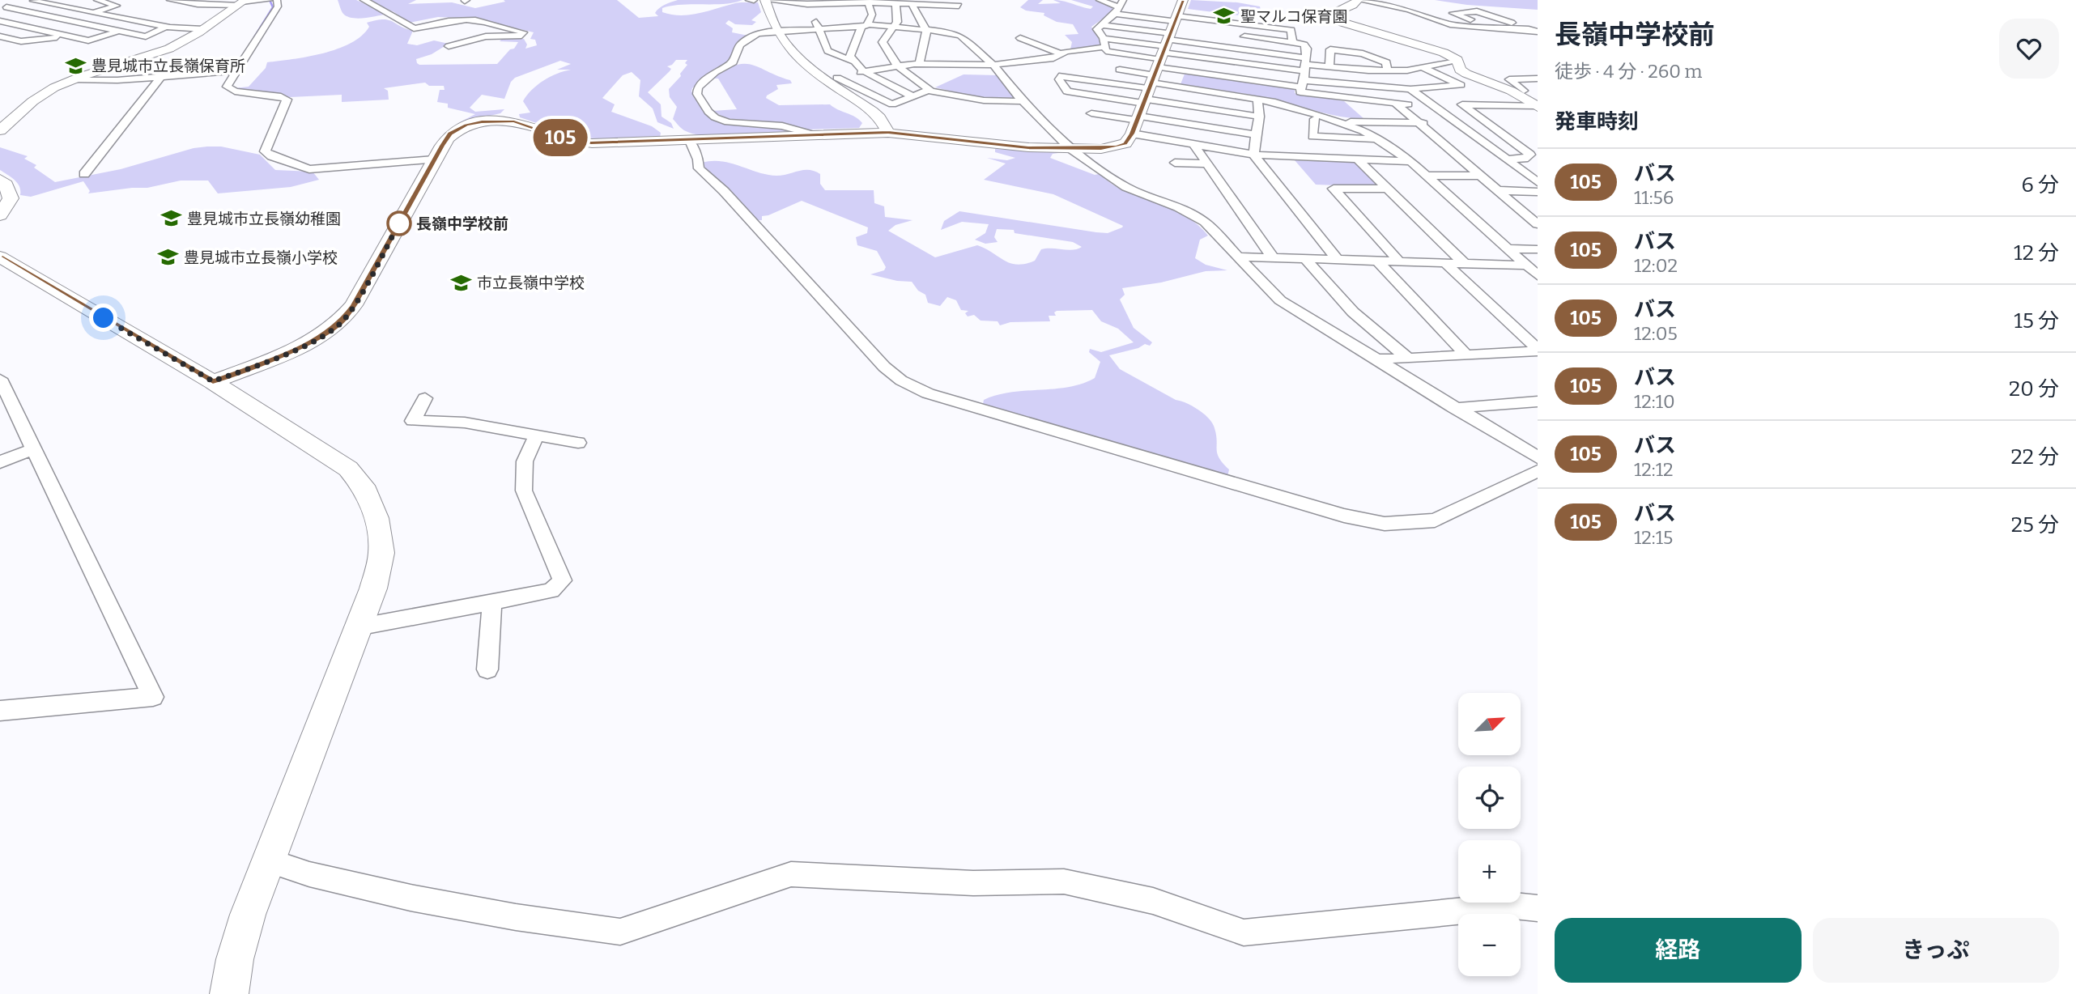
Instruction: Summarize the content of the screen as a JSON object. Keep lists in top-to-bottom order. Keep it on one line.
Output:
{"places":{"school or university":["聖マルコ保育園","豊見城市立長嶺保育所","豊見城市立長嶺幼稚園","豊見城市立長嶺小学校","市立長嶺中学校"],"other":["長嶺中学校前"]},"lines":["bus line 105"],"north":"top right","page":{"on_map":"105","heading":[["長嶺中学校前","徒歩 · 4 分 · 260 m"],"発車時刻"],"list":[{"mark":"105","name":"バス","note":"11:56","value":"6 分"},{"mark":"105","name":"バス","note":"12:02","value":"12 分"},{"mark":"105","name":"バス","note":"12:05","value":"15 分"},{"mark":"105","name":"バス","note":"12:10","value":"20 分"},{"mark":"105","name":"バス","note":"12:12","value":"22 分"},{"mark":"105","name":"バス","note":"12:15","value":"25 分"}],"map_buttons":["+","−"],"buttons":["経路","きっぷ"]}}
